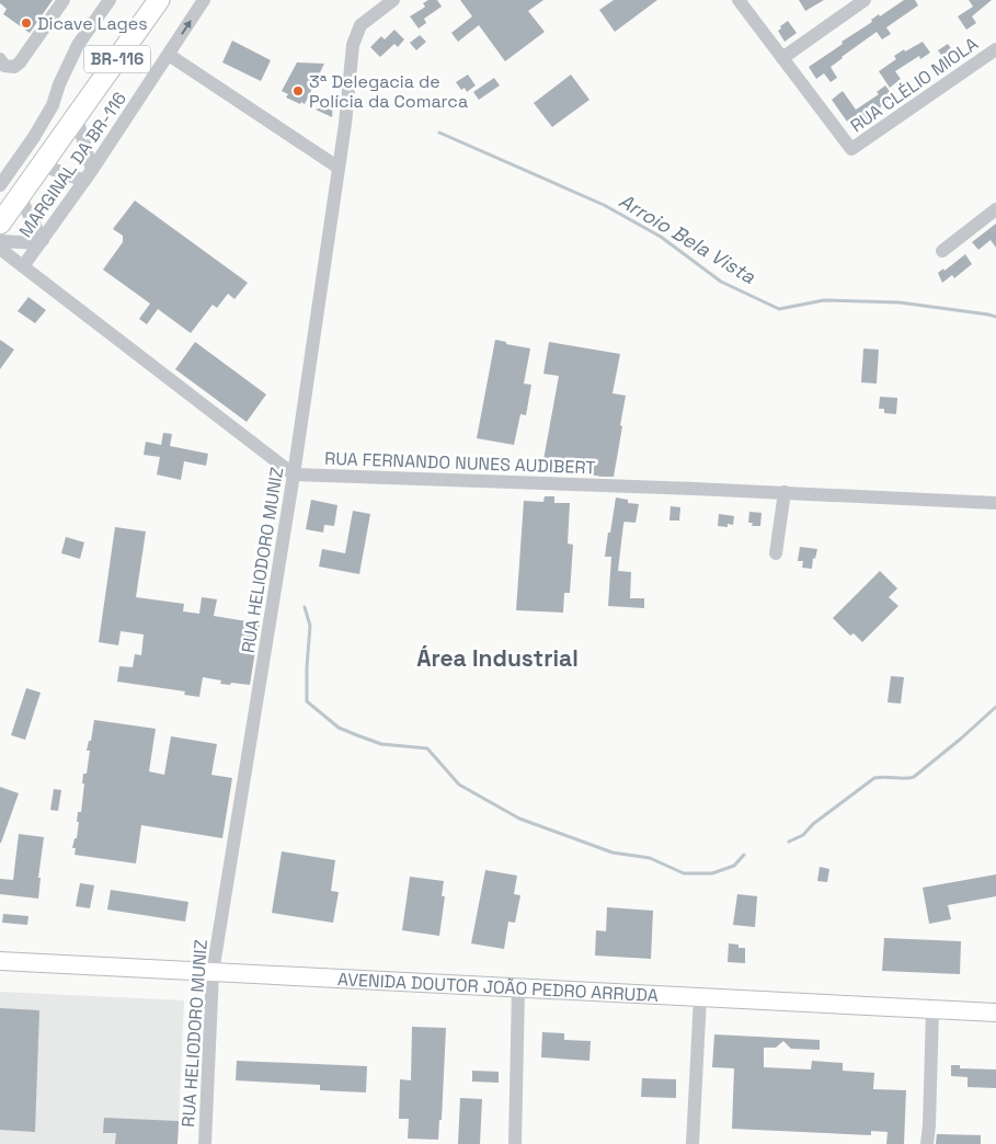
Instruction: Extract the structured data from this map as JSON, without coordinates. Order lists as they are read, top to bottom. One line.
{"streets":{"highway":["BR-116"],"main road":["AVENIDA DOUTOR JOÃO PEDRO ARRUDA"],"street":["RUA CLÉLIO MIOLA","MARGINAL DA BR-116","RUA FERNANDO NUNES AUDIBERT","RUA HELIODORO MUNIZ"]},"crossings":[["RUA FERNANDO NUNES AUDIBERT","RUA HELIODORO MUNIZ"],["RUA HELIODORO MUNIZ","AVENIDA DOUTOR JOÃO PEDRO ARRUDA"]],"districts":["Área Industrial"],"water":["Arroio Bela Vista"],"places":["Dicave Lages","3ª Delegacia de Polícia da Comarca"]}
